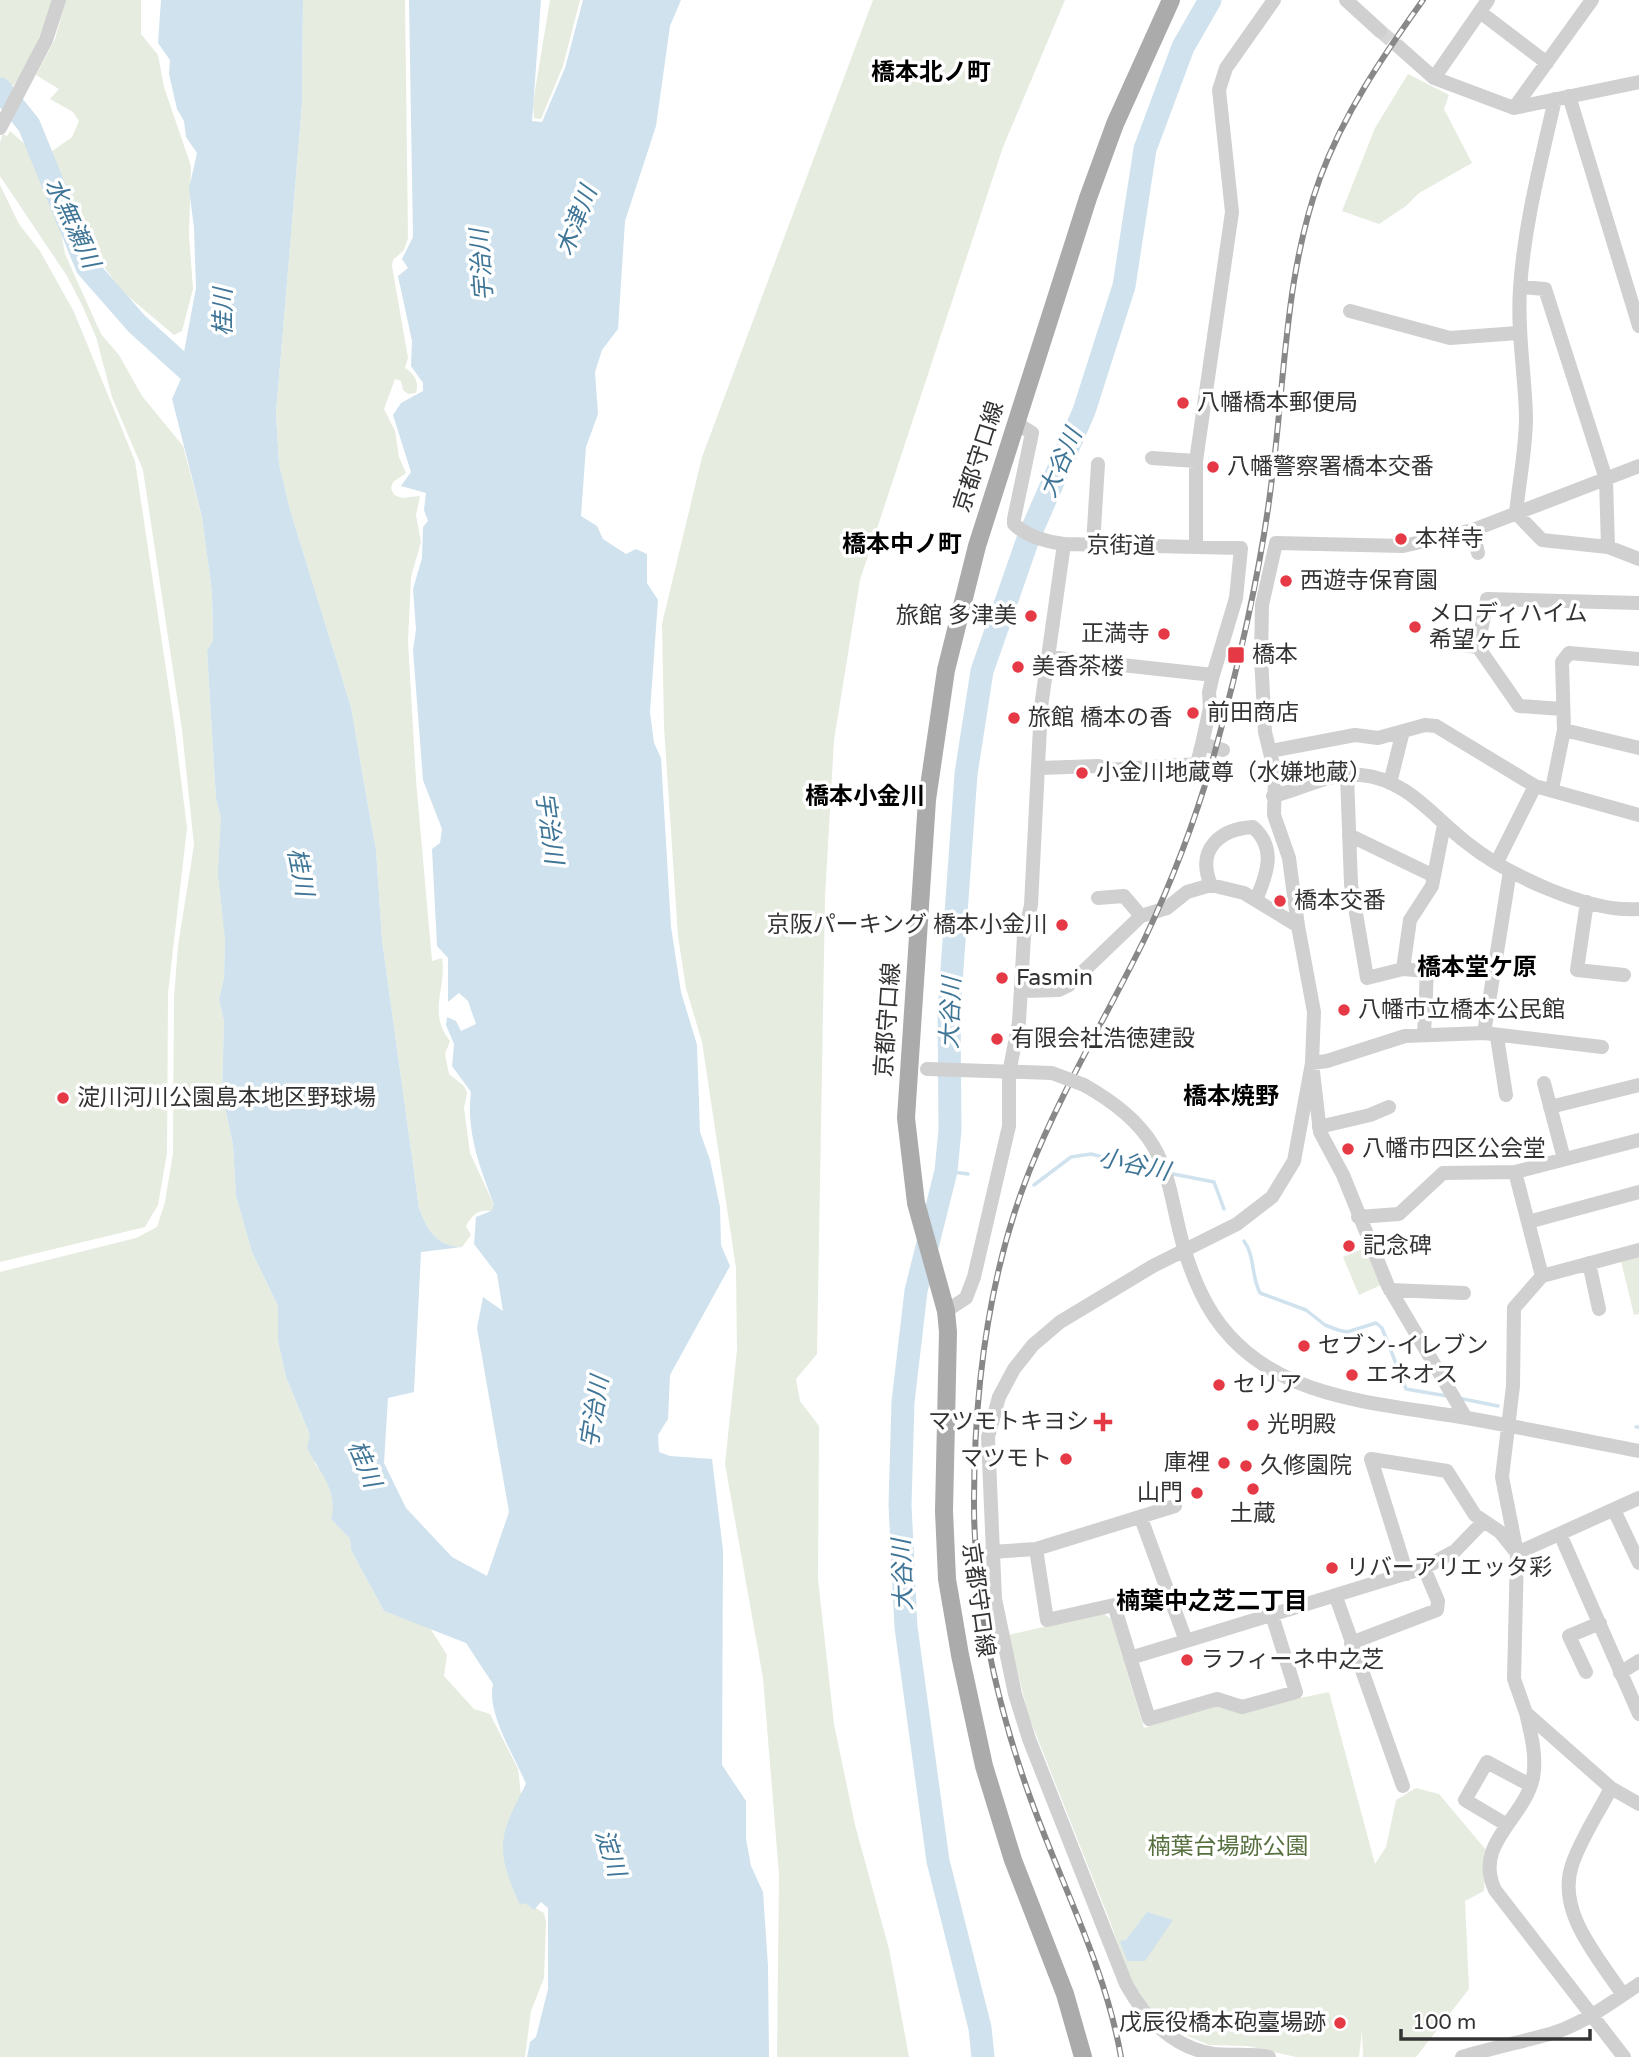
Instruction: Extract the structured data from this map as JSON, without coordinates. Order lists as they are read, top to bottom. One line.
{"streets":{"main road":["京都守口線"],"street":["京街道"]},"crossings":[["京都守口線","京街道"]],"districts":["橋本北ノ町","橋本中ノ町","橋本小金川","橋本堂ケ原","橋本焼野","楠葉中之芝二丁目"],"water":["木津川","水無瀬川","宇治川","桂川","大谷川","小谷川","淀川"],"parks":["楠葉台場跡公園"],"places":{"other":["八幡橋本郵便局","八幡警察署橋本交番","本祥寺","西遊寺保育園","旅館 多津美","メロディハイム 希望ヶ丘","正満寺","美香茶楼","前田商店","旅館 橋本の香","小金川地蔵尊（水嫌地蔵）","橋本交番","京阪パーキング 橋本小金川","Fasmin","八幡市立橋本公民館","有限会社浩徳建設","淀川河川公園島本地区野球場","八幡市四区公会堂","記念碑","セブン-イレブン","エネオス","セリア","光明殿","マツモト","庫裡","久修園院","土蔵","山門","リバーアリエッタ彩","ラフィーネ中之芝","戊辰役橋本砲臺場跡"],"transit":["橋本"],"health":["マツモトキヨシ"]},"scale_bar":"100 m"}
